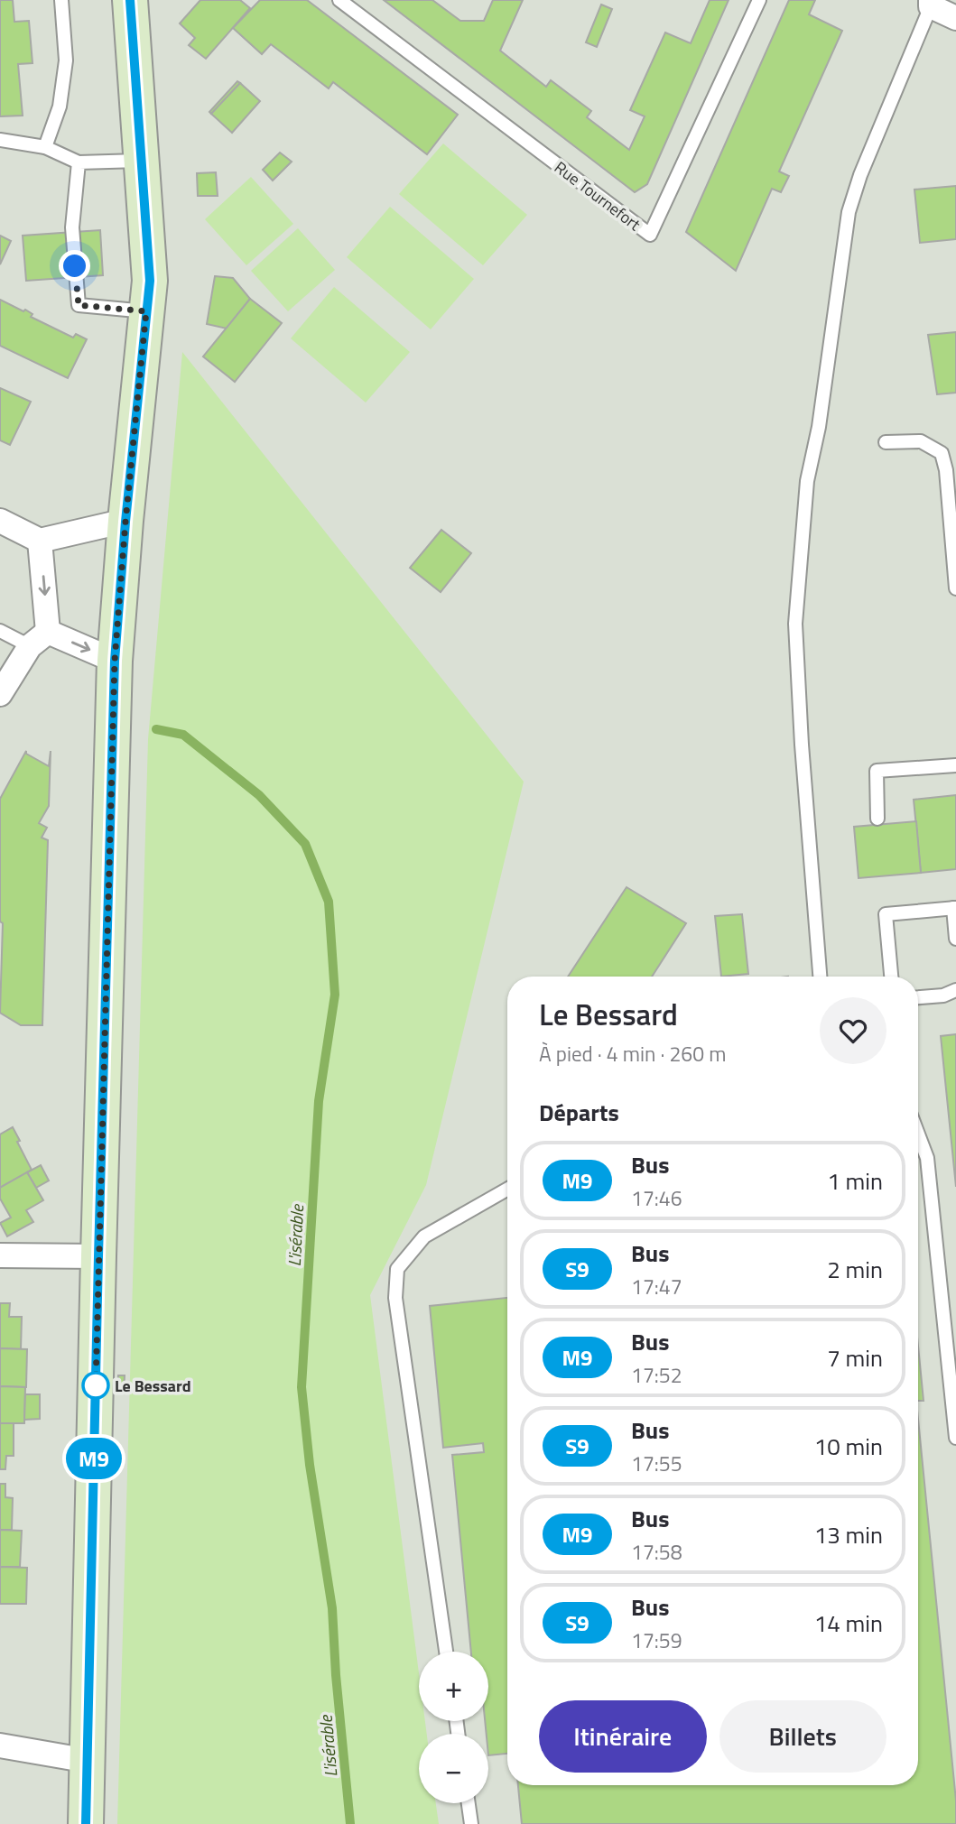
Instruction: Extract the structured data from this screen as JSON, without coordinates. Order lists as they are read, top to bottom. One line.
{"streets":{"lane":["Rue Tournefort"]},"water":["L'isérable"],"places":["Le Bessard"],"lines":["bus line M9"],"page":{"on_map":"M9","heading":[["Le Bessard","À pied · 4 min · 260 m"],"Départs"],"list":[{"mark":"M9","name":"Bus","note":"17:46","value":"1 min"},{"mark":"S9","name":"Bus","note":"17:47","value":"2 min"},{"mark":"M9","name":"Bus","note":"17:52","value":"7 min"},{"mark":"S9","name":"Bus","note":"17:55","value":"10 min"},{"mark":"M9","name":"Bus","note":"17:58","value":"13 min"},{"mark":"S9","name":"Bus","note":"17:59","value":"14 min"}],"map_buttons":["+","−"],"buttons":["Itinéraire","Billets"]}}
